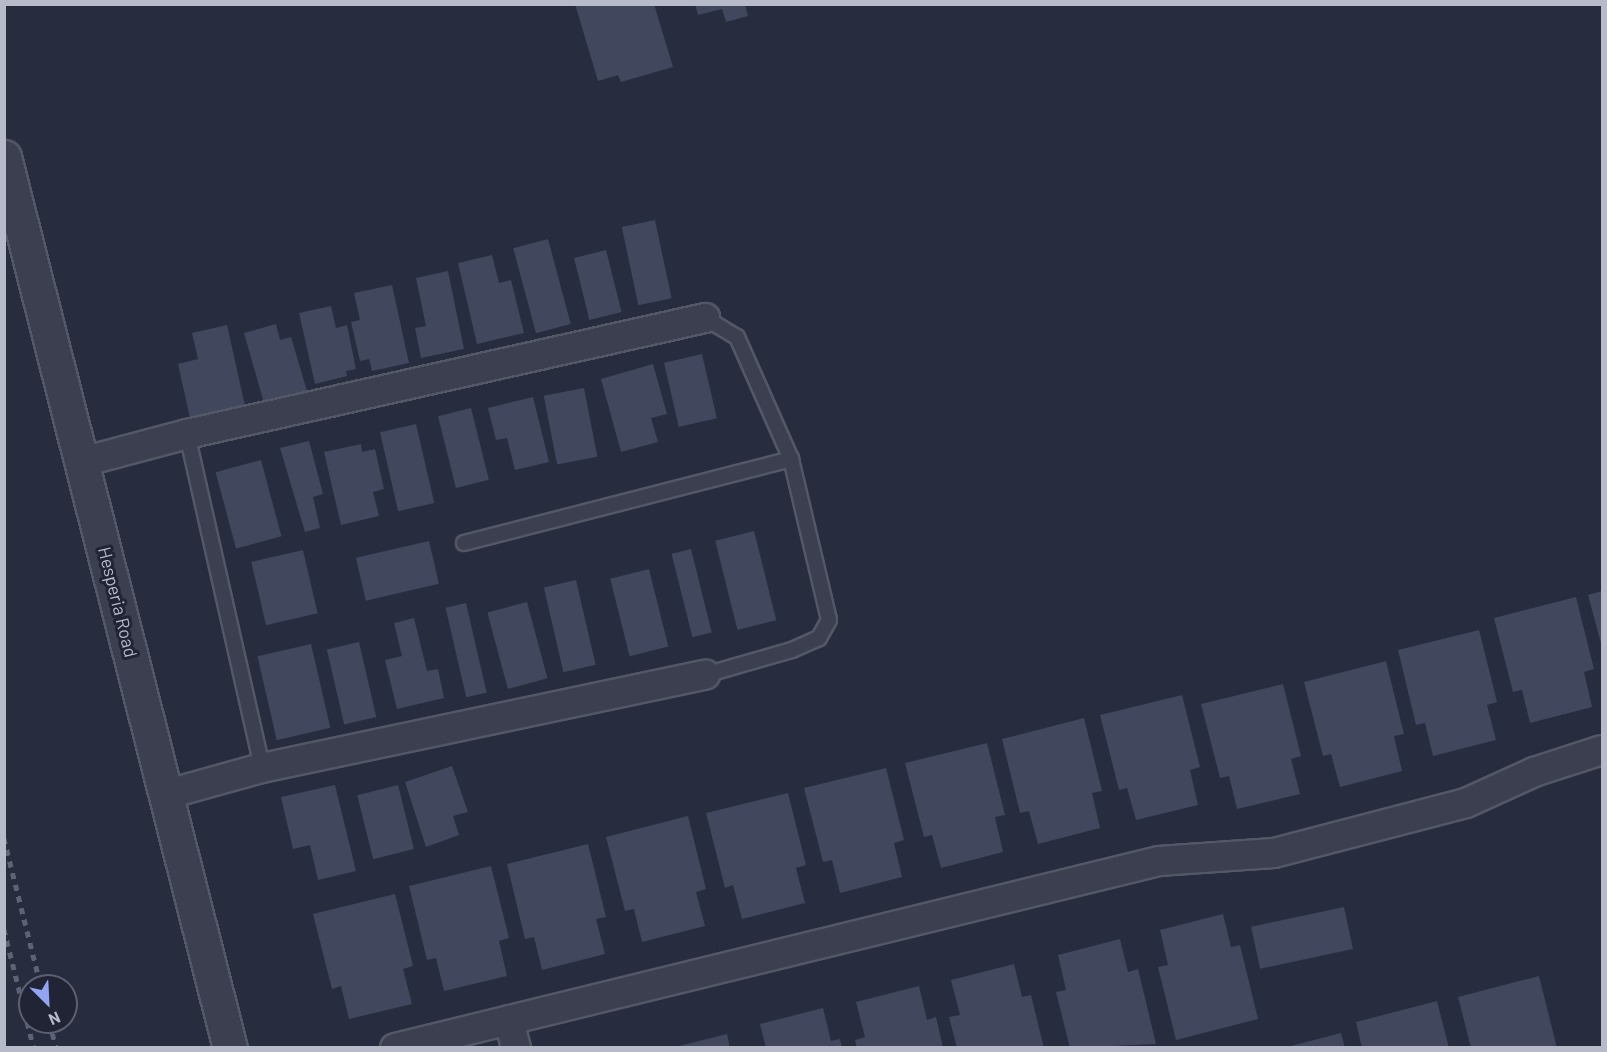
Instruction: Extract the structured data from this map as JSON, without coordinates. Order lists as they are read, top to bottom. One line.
{"streets":{"street":["Hesperia Road"]},"north":"bottom right"}
